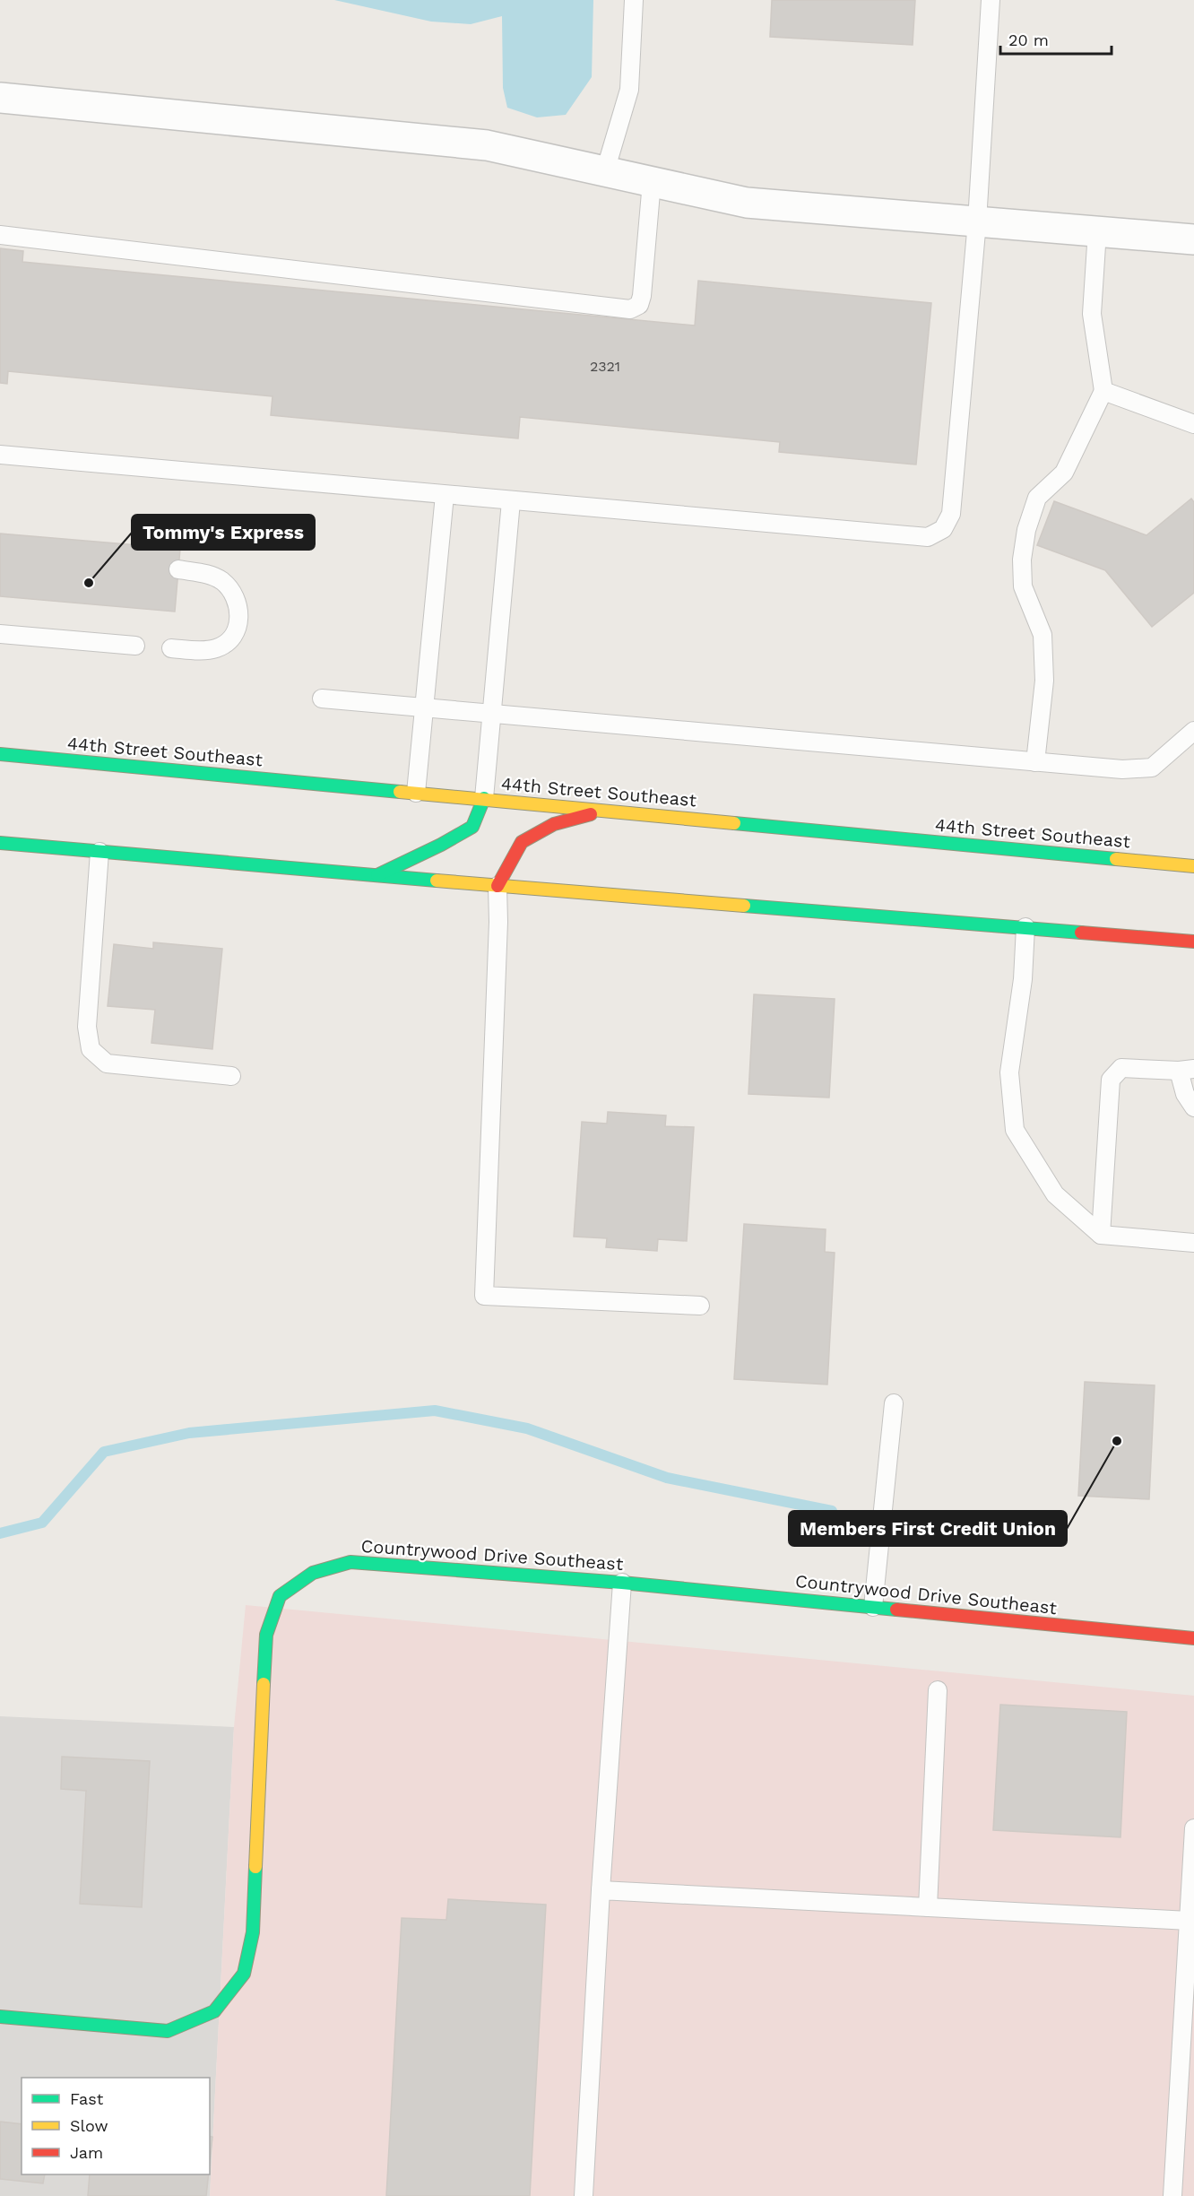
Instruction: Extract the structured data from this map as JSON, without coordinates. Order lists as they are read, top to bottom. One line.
{"streets":{"main road":["44th Street Southeast","Countrywood Drive Southeast"]},"places":["Tommy's Express","Members First Credit Union"],"house_numbers":["2321"],"legend":["Fast","Slow","Jam"],"scale_bar":"20 m"}
